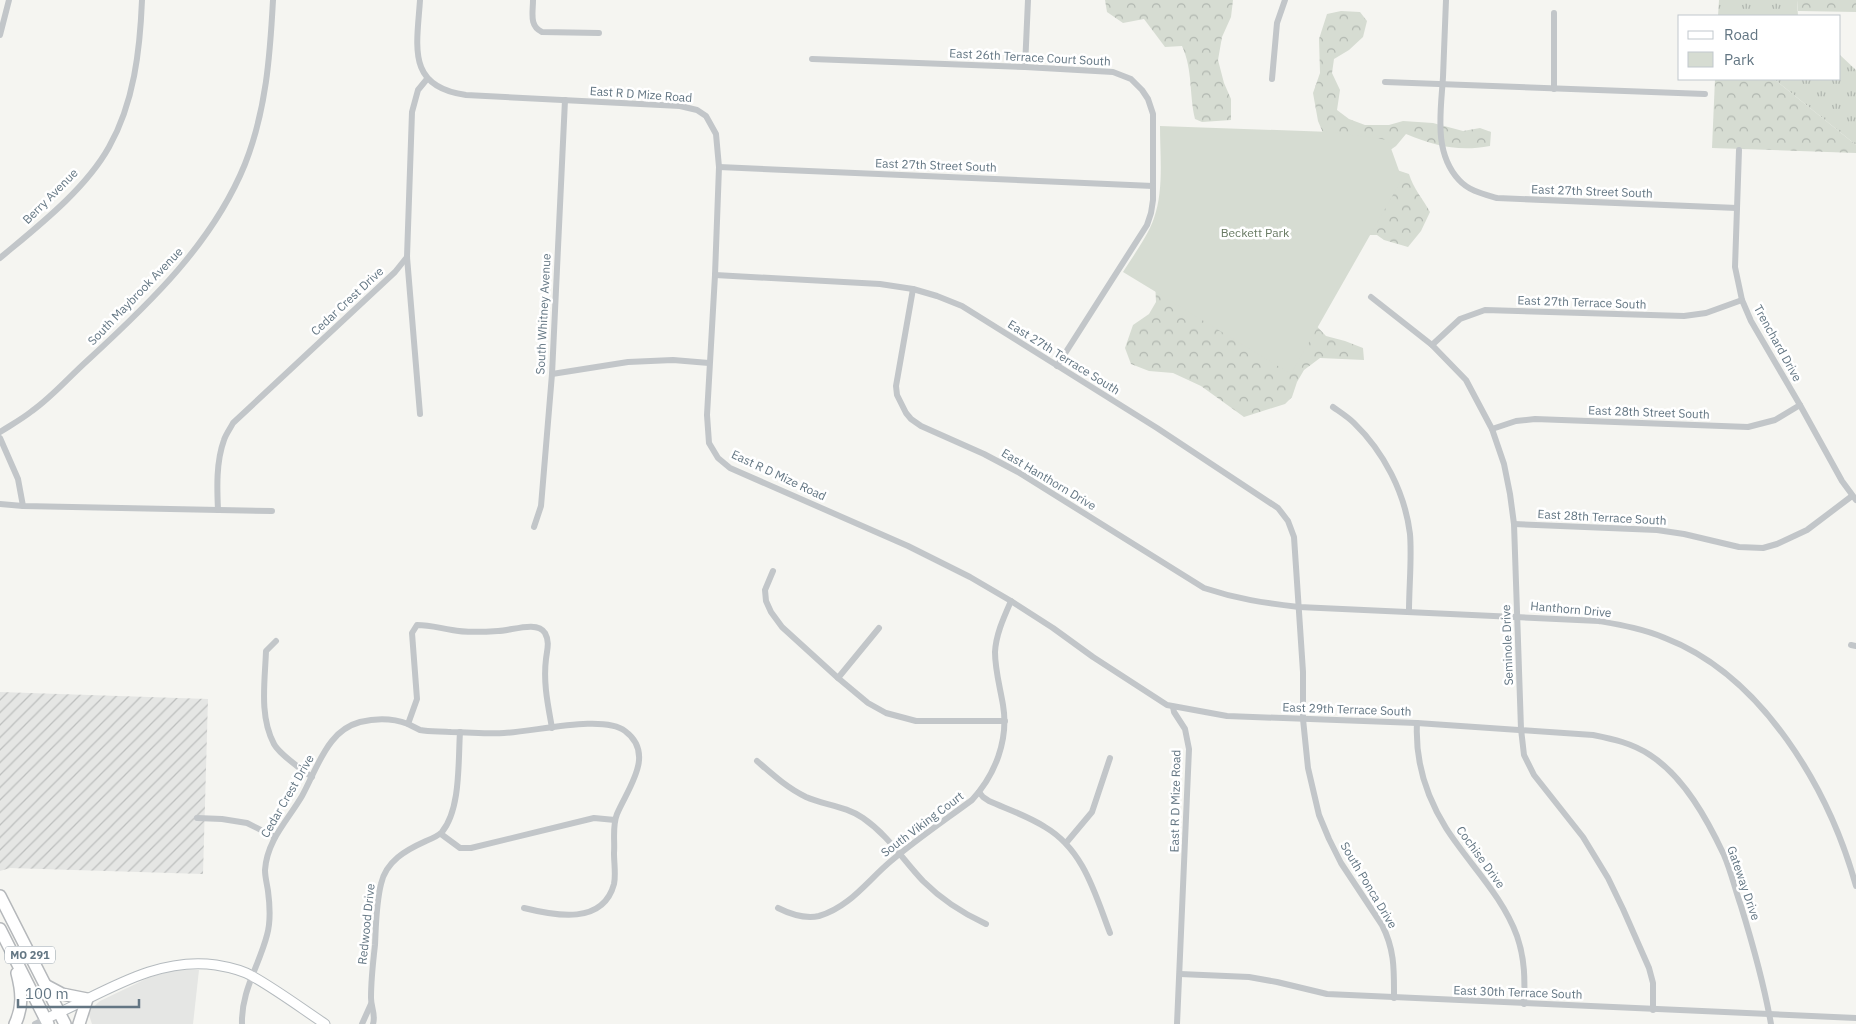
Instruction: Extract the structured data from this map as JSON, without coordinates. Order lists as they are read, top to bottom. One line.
{"streets":{"highway":["MO 291"],"street":["East 26th Terrace Court South","East R D Mize Road","East 27th Street South","Berry Avenue","South Maybrook Avenue","Cedar Crest Drive","East 27th Terrace South","South Whitney Avenue","Trenchard Drive","East 28th Street South","East Hanthorn Drive","East 28th Terrace South","Hanthorn Drive","Seminole Drive","East 29th Terrace South","South Viking Court","Cochise Drive","Gateway Drive","South Ponca Drive","Redwood Drive","East 30th Terrace South"]},"crossings":[["East 26th Terrace Court South","East 27th Street South"],["East 26th Terrace Court South","East 27th Terrace South"],["East R D Mize Road","East 27th Street South"],["East R D Mize Road","East 27th Terrace South"],["East R D Mize Road","South Whitney Avenue"],["East R D Mize Road","East 29th Terrace South"],["East R D Mize Road","South Viking Court"],["East R D Mize Road","East 30th Terrace South"],["East 27th Street South","Trenchard Drive"],["East 27th Terrace South","Trenchard Drive"],["East 27th Terrace South","East Hanthorn Drive"],["East 27th Terrace South","Hanthorn Drive"],["East 27th Terrace South","Seminole Drive"],["East 27th Terrace South","South Ponca Drive"],["Trenchard Drive","East 28th Street South"],["Trenchard Drive","East 28th Terrace South"],["East 28th Street South","Seminole Drive"],["East Hanthorn Drive","Hanthorn Drive"],["East Hanthorn Drive","South Ponca Drive"],["East 28th Terrace South","Seminole Drive"],["Hanthorn Drive","Seminole Drive"],["Hanthorn Drive","South Ponca Drive"],["Seminole Drive","East 29th Terrace South"],["Seminole Drive","Gateway Drive"],["Seminole Drive","East 30th Terrace South"],["East 29th Terrace South","Cochise Drive"],["East 29th Terrace South","Gateway Drive"],["East 29th Terrace South","South Ponca Drive"],["Cochise Drive","East 30th Terrace South"],["Gateway Drive","East 30th Terrace South"],["South Ponca Drive","East 30th Terrace South"]],"parks":["Beckett Park"],"legend":["Road","Park"],"scale_bar":"100 m"}
